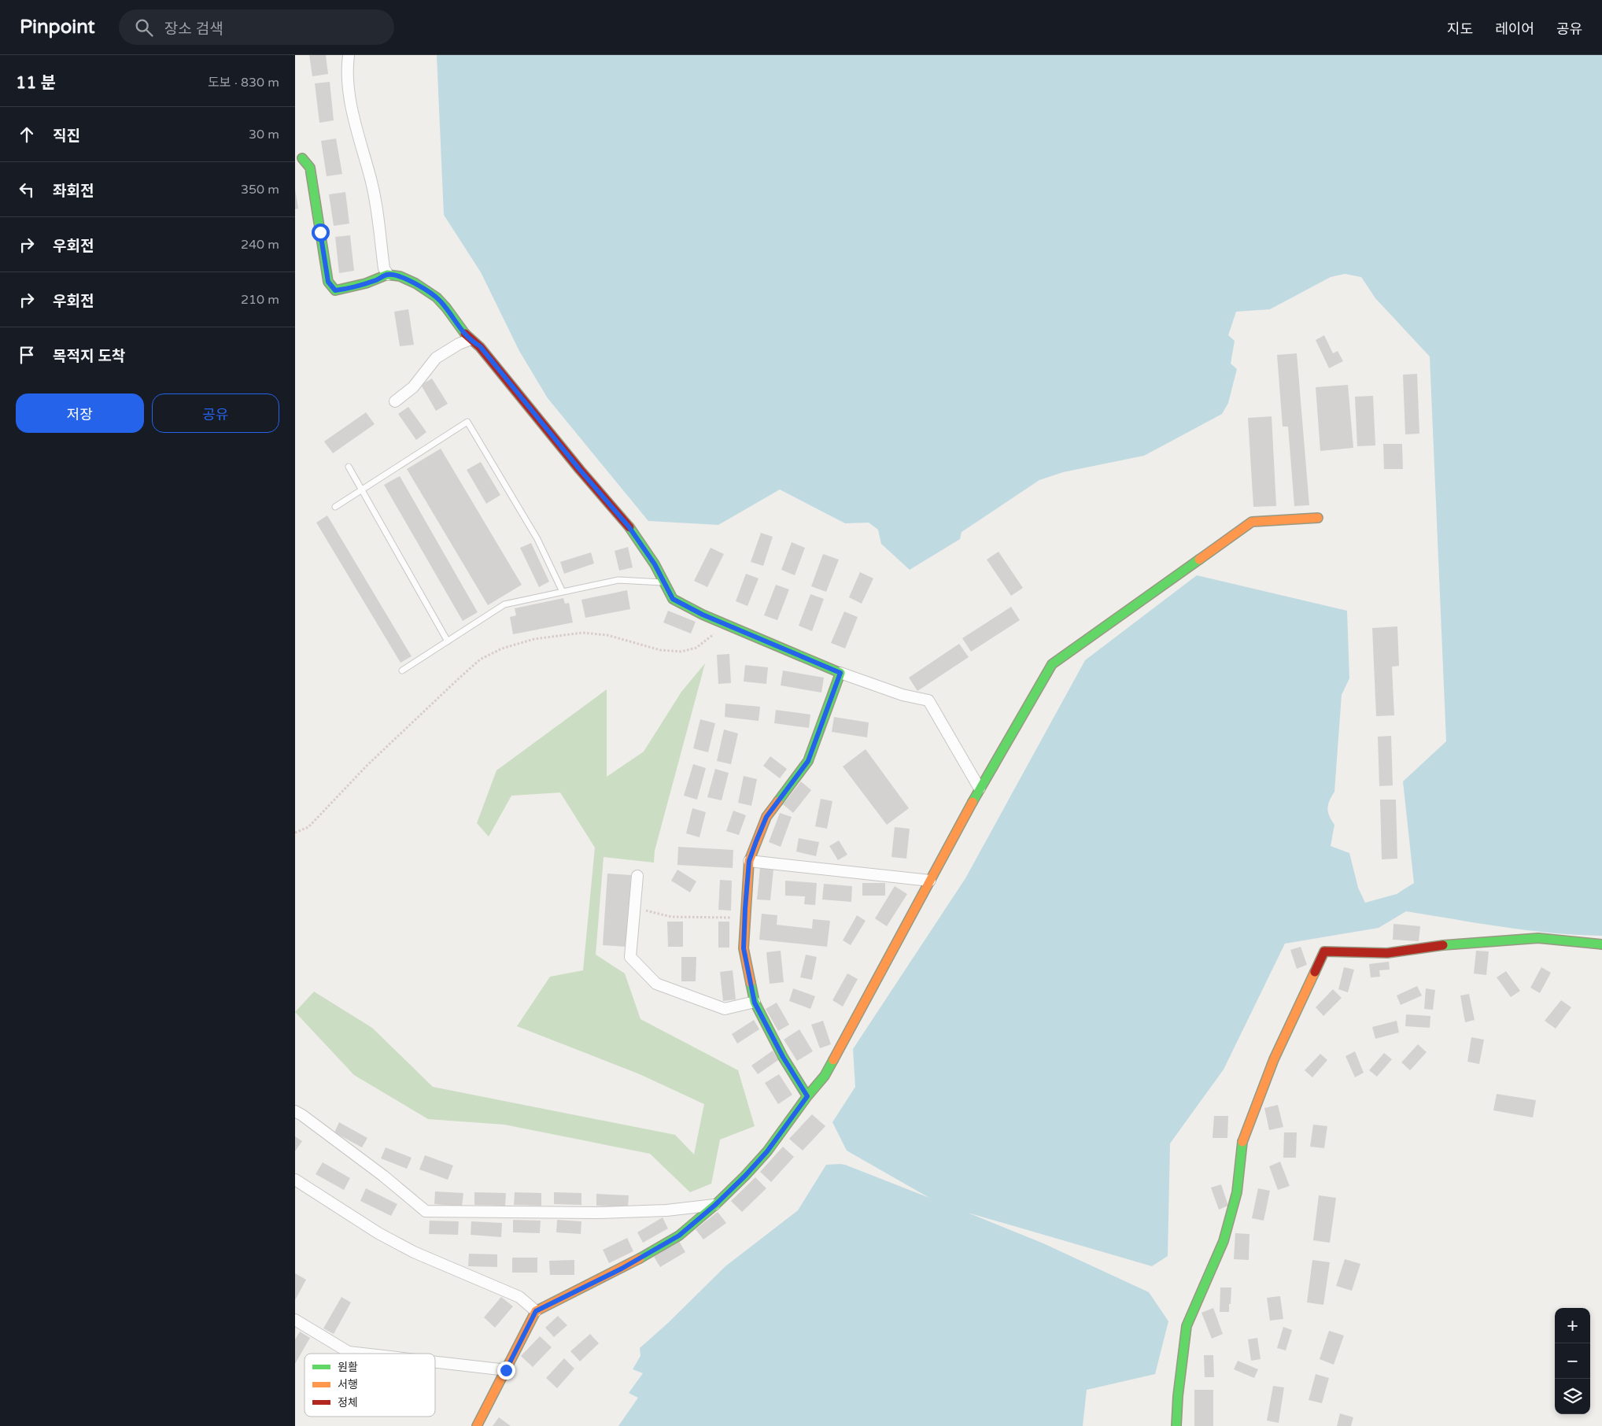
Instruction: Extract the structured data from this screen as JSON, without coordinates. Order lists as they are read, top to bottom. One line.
{"legend":["원활","서행","정체"],"page":{"header":"Pinpoint","search":"장소 검색","nav":["지도","레이어","공유"],"heading":["11 분","도보 · 830 m"],"list":[["직진","30 m"],["좌회전","350 m"],["우회전","240 m"],["우회전","210 m"],"목적지 도착"],"buttons":["저장","공유"],"map_buttons":["+","−"]}}
